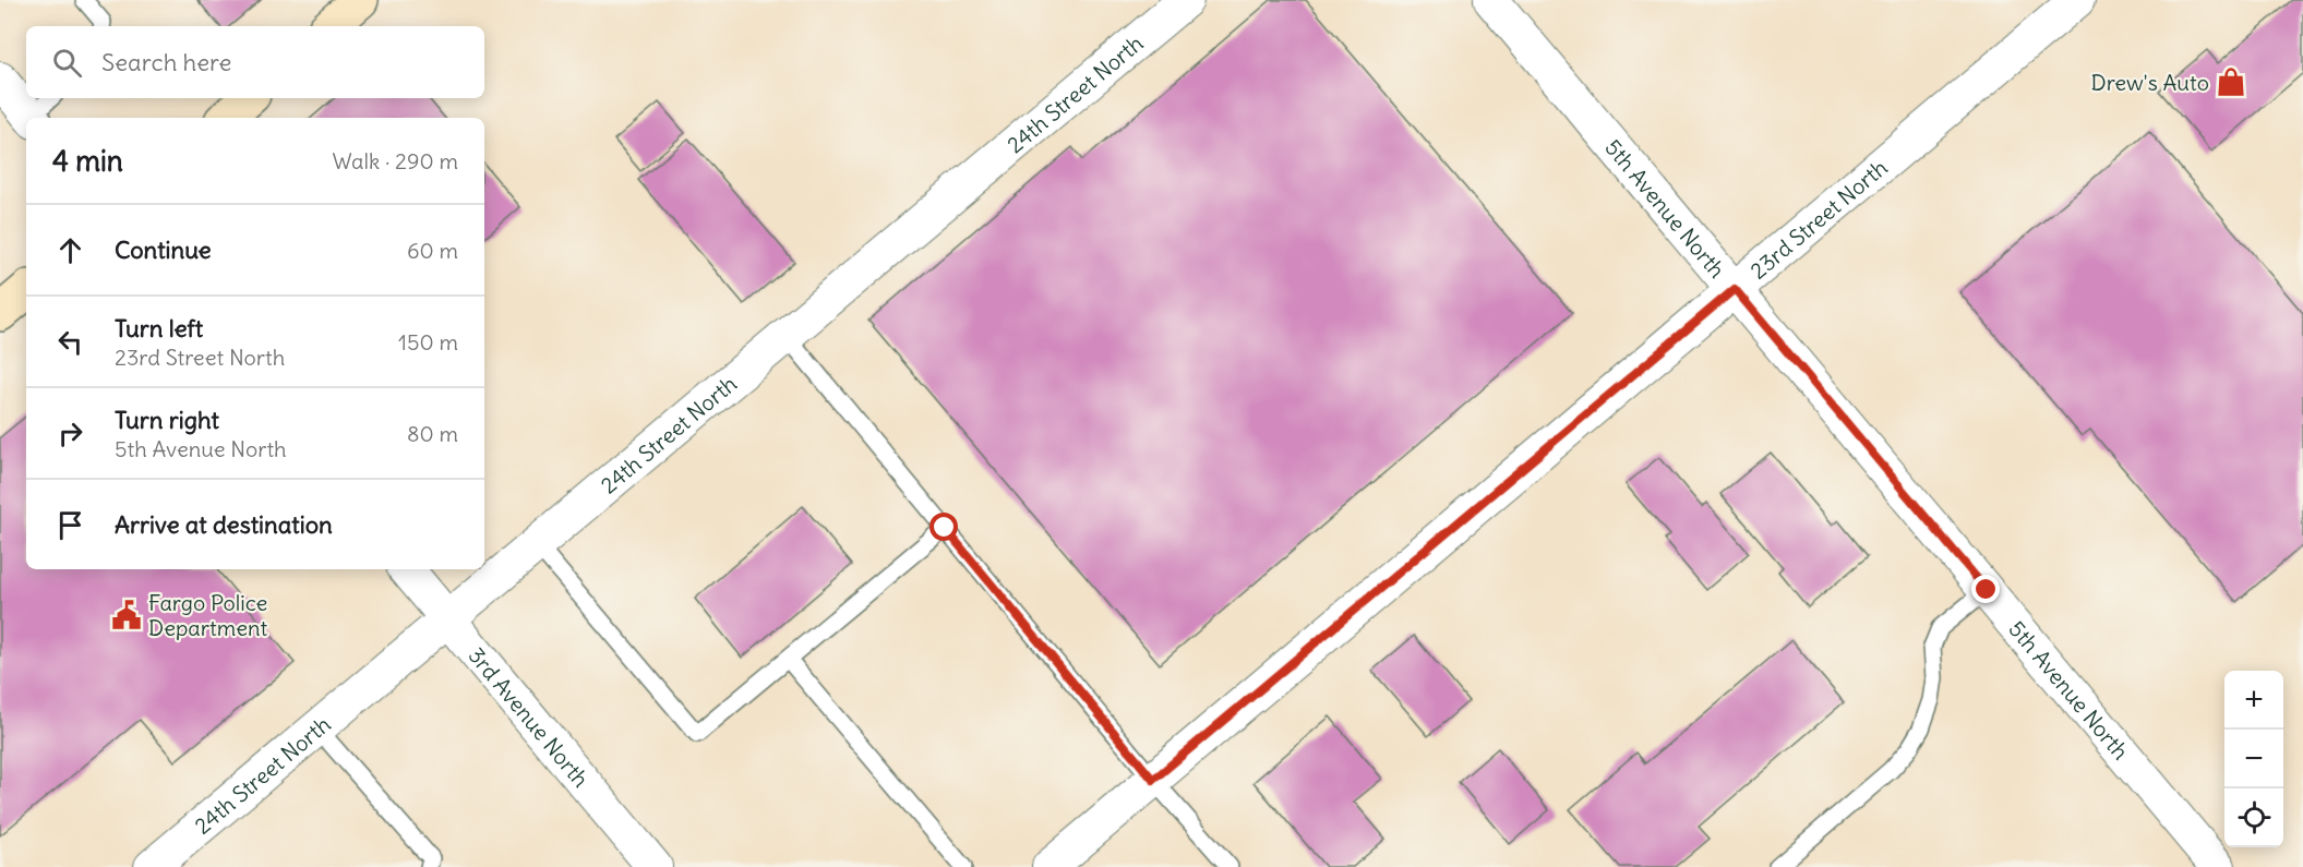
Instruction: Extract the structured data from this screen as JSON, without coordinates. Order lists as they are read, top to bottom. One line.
{"streets":{"street":["24th Street North","5th Avenue North","23rd Street North","3rd Avenue North"]},"crossings":[["24th Street North","3rd Avenue North"],["5th Avenue North","23rd Street North"]],"places":{"shop":["Drew's Auto"],"public building":["Fargo Police Department"]},"page":{"search":"Search here","heading":["4 min","Walk · 290 m"],"list":[["Continue","60 m"],["Turn left","23rd Street North","150 m"],["Turn right","5th Avenue North","80 m"],"Arrive at destination"],"map_buttons":["+","−"]}}
